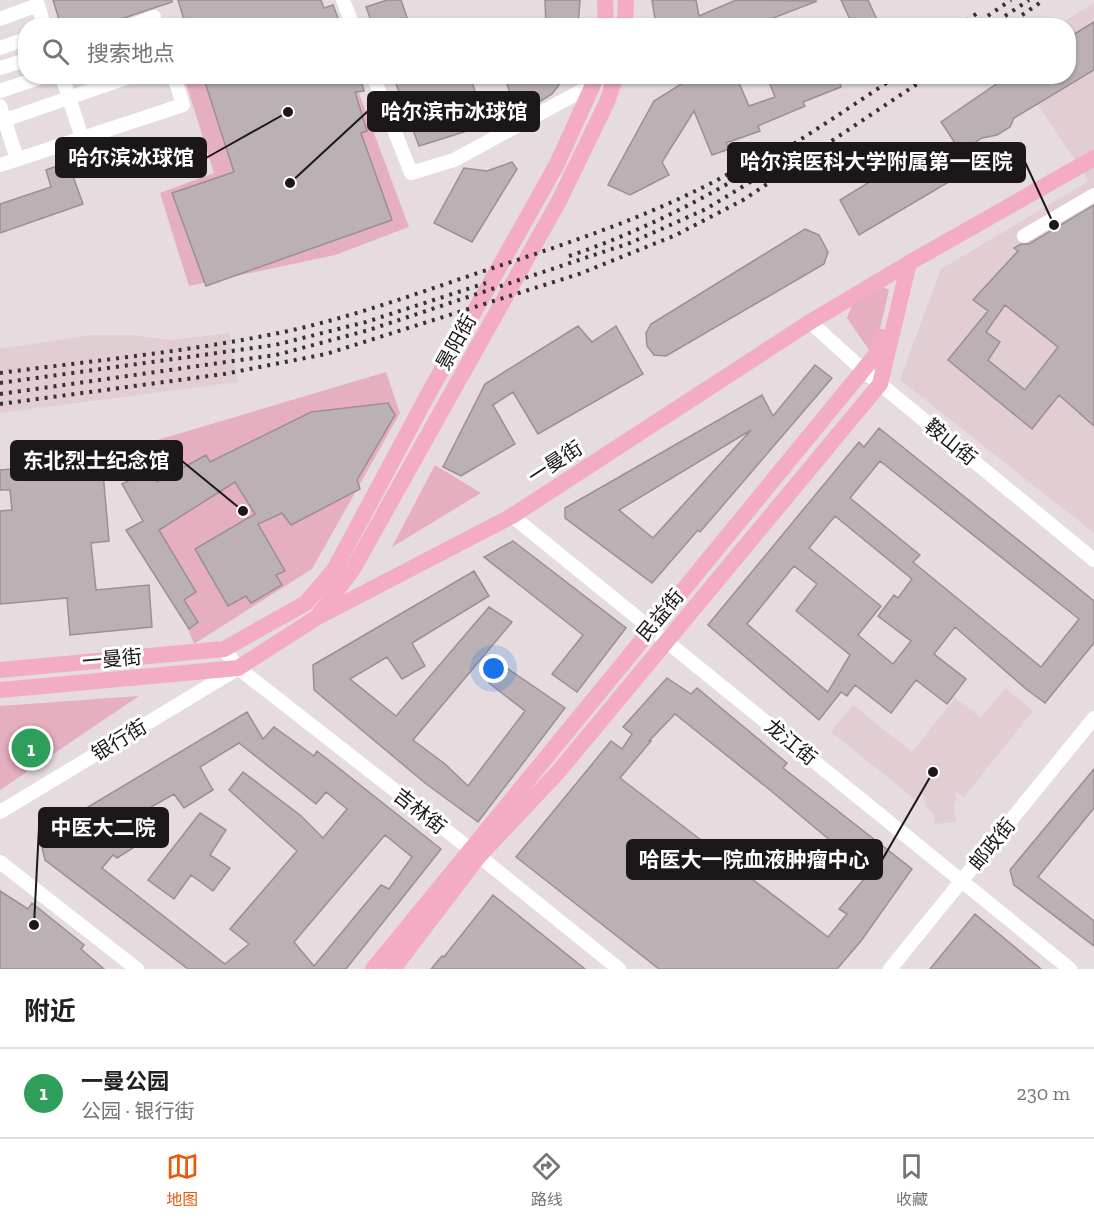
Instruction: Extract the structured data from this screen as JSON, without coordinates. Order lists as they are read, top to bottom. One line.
{"streets":{"main road":["景阳街","一曼街","民益街"],"street":["鞍山街","银行街","龙江街","吉林街","邮政街"]},"crossings":[["景阳街","一曼街"],["鞍山街","一曼街"],["鞍山街","民益街"],["一曼街","民益街"],["一曼街","银行街"],["一曼街","龙江街"],["一曼街","吉林街"],["民益街","龙江街"],["民益街","吉林街"],["银行街","吉林街"],["龙江街","邮政街"]],"places":["哈尔滨冰球馆","哈尔滨市冰球馆","哈尔滨医科大学附属第一医院","东北烈士纪念馆","哈医大一院血液肿瘤中心","中医大二院"],"page":{"search":"搜索地点","pins":"1","heading":"附近","list":[{"mark":"1","name":"一曼公园","note":"公园 · 银行街","value":"230 m"}],"nav":["地图","路线","收藏"]}}
